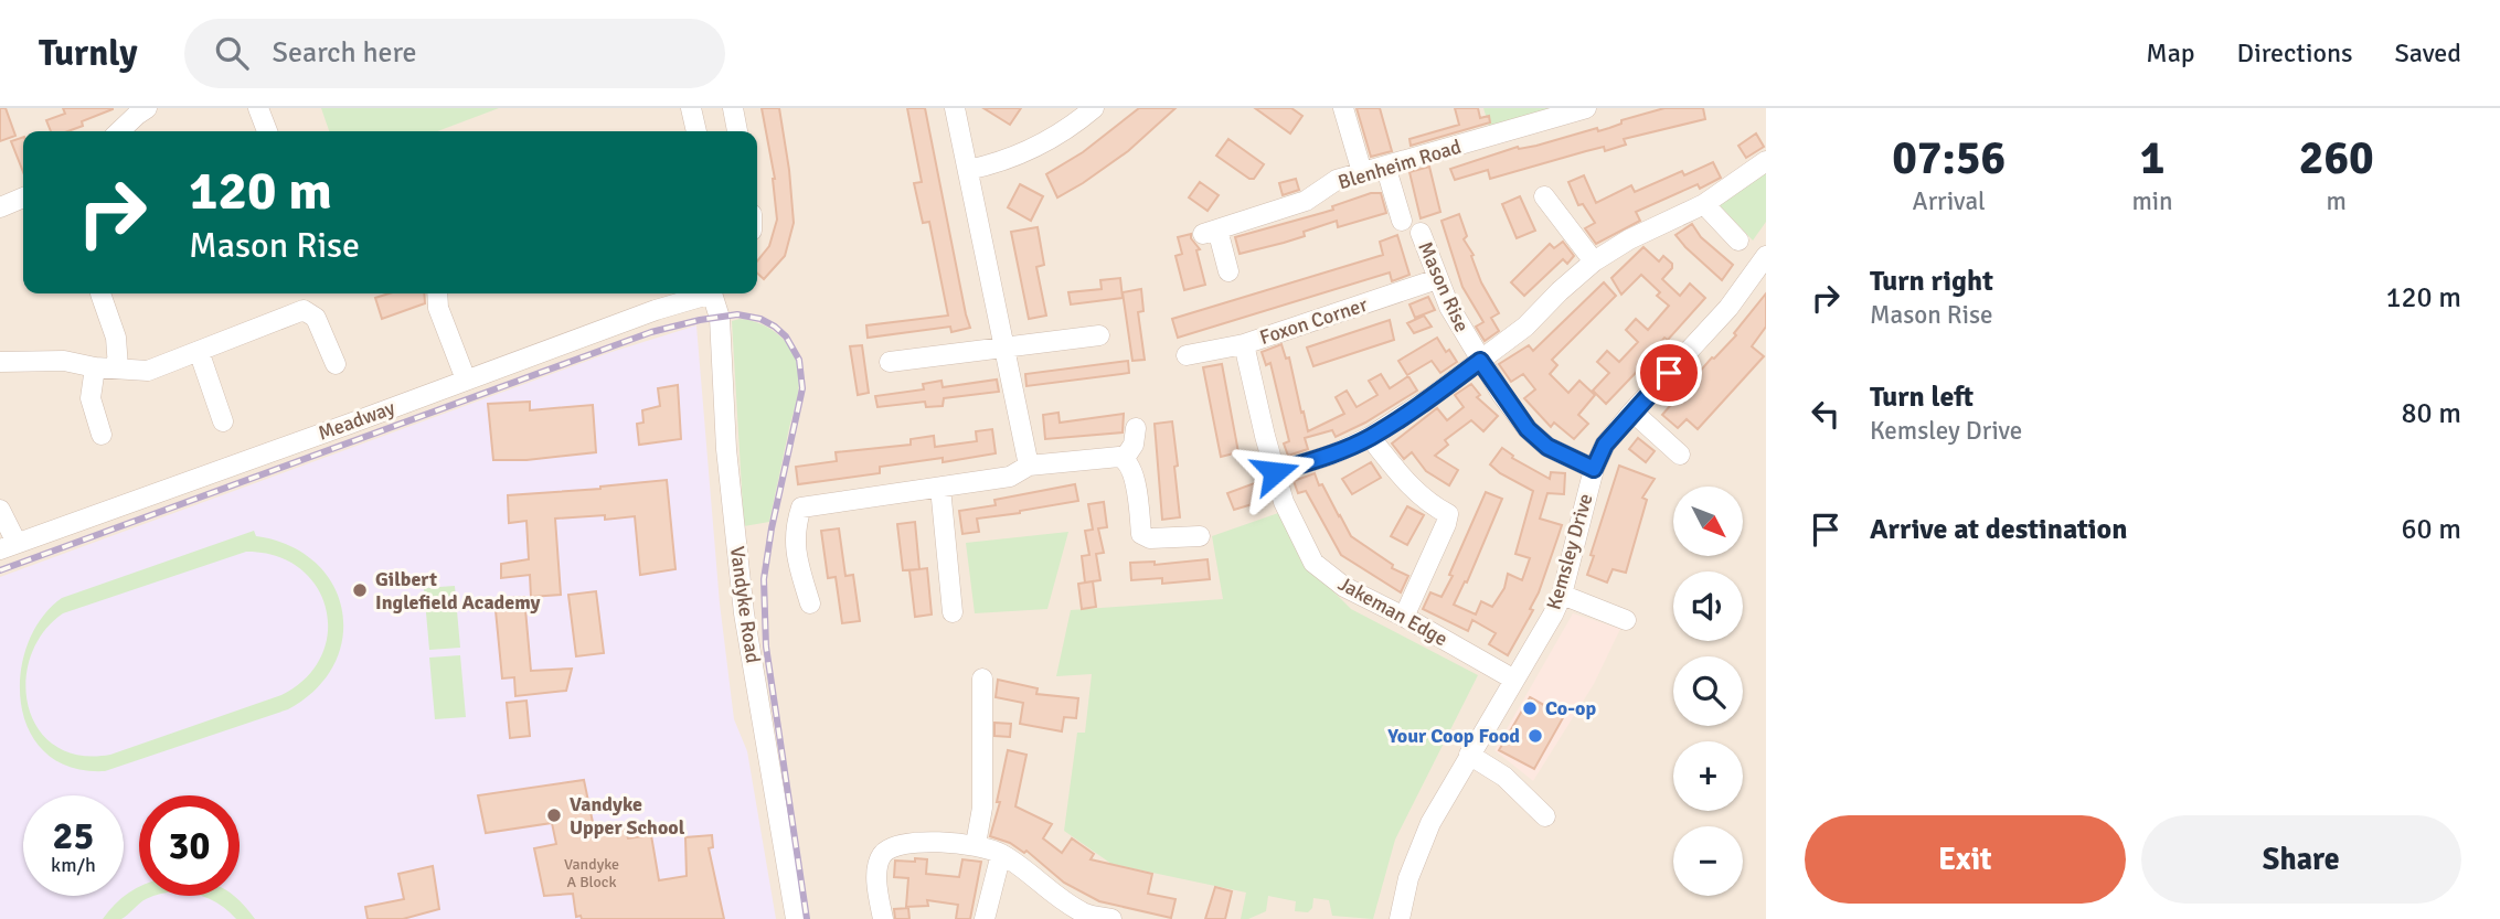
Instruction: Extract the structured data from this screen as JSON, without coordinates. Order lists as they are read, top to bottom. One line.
{"streets":{"street":["Blenheim Road","Mason Rise","Foxon Corner","Meadway","Kemsley Drive","Vandyke Road","Jakeman Edge"]},"crossings":[["Mason Rise","Foxon Corner"],["Mason Rise","Kemsley Drive"],["Foxon Corner","Jakeman Edge"],["Kemsley Drive","Jakeman Edge"]],"places":["Gilbert Inglefield Academy","Co-op","Your Coop Food","Vandyke Upper School"],"house_numbers":["Vandyke A Block"],"north":"bottom right","page":{"header":"Turnly","search":"Search here","nav":["Map","Directions","Saved"],"eta":["07:56","Arrival","1","min","260","m"],"turn":["120 m","Mason Rise"],"list":[{"name":"Turn right","note":"Mason Rise","value":"120 m"},{"name":"Turn left","note":"Kemsley Drive","value":"80 m"},{"name":"Arrive at destination","value":"60 m"}],"map_buttons":["+","−"],"speed":"25 km/h","limit":"30","buttons":["Exit","Share"]}}
